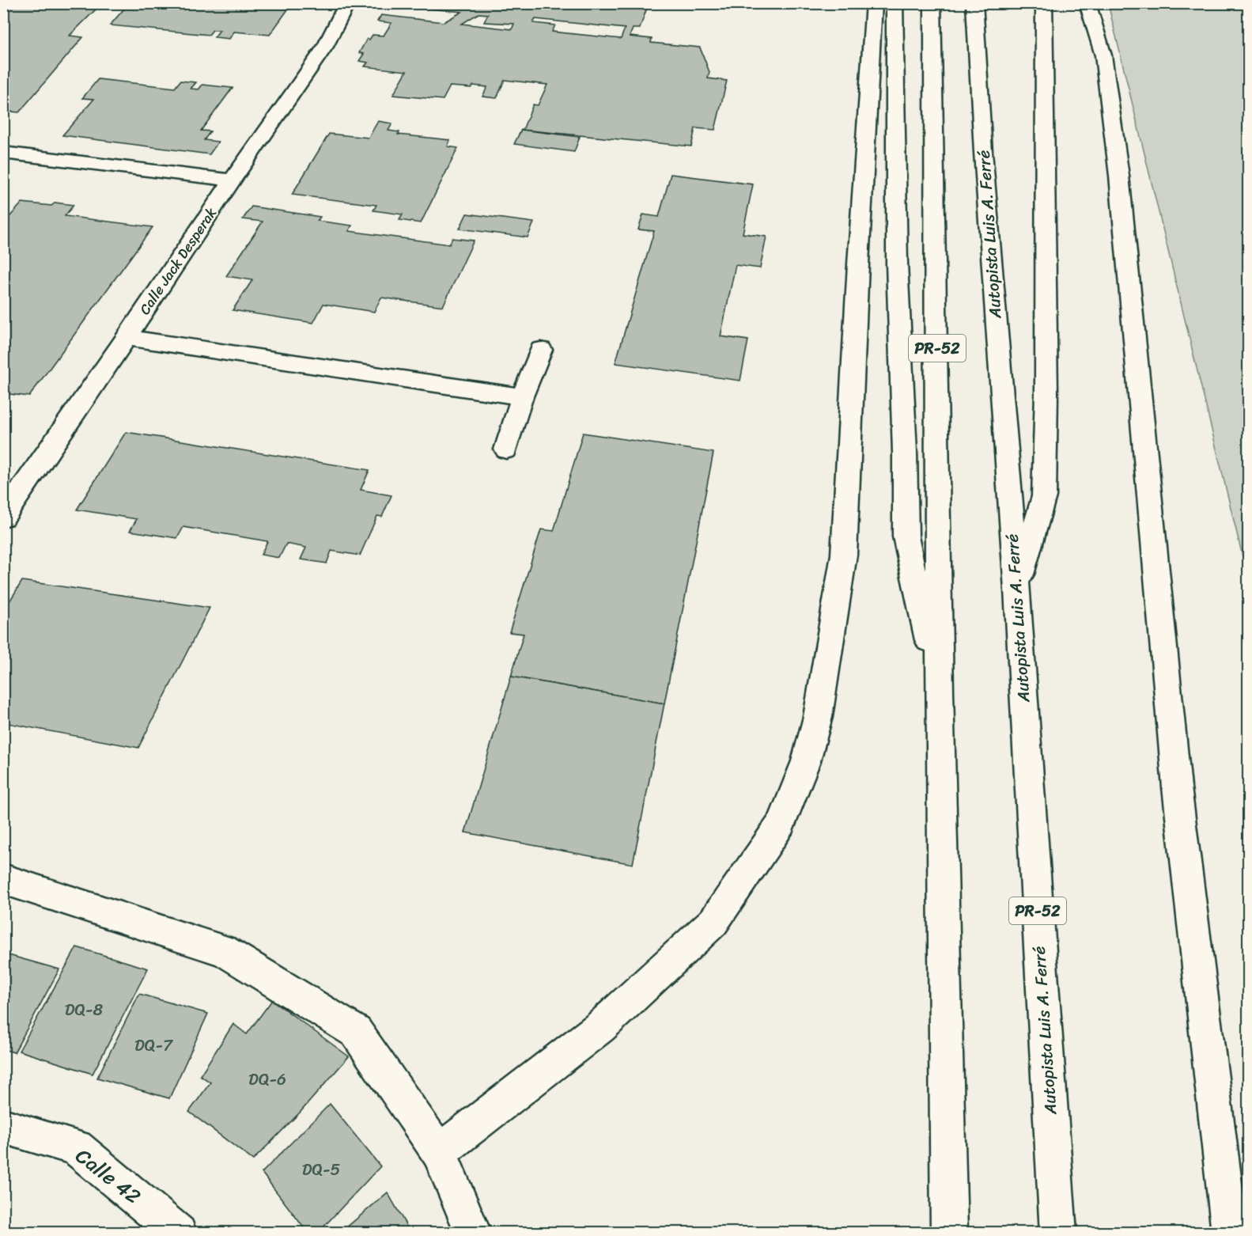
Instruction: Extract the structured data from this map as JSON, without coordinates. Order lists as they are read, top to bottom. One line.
{"streets":{"main road":["Autopista Luis A. Ferré","Calle Jack Desperak","PR-52","Calle 42"]},"house_numbers":["DQ-8","DQ-7","DQ-6","DQ-5"]}
